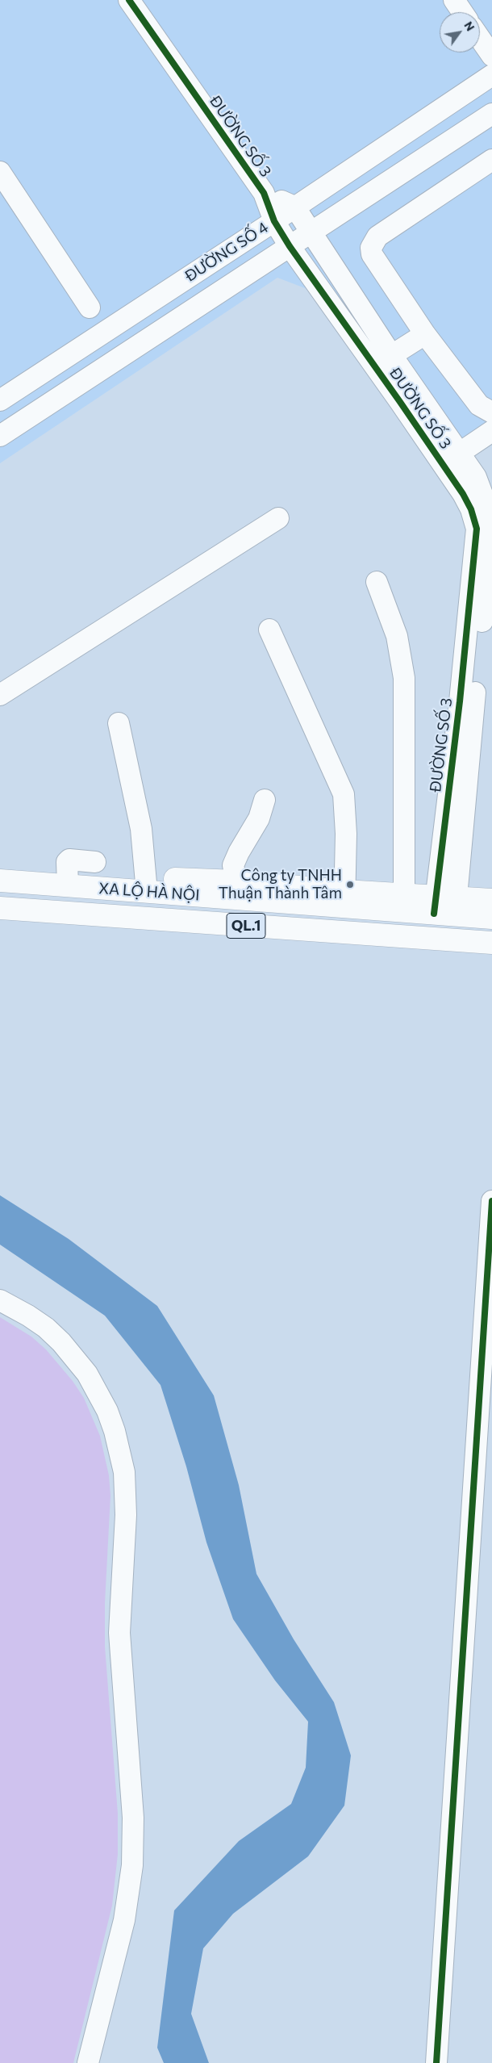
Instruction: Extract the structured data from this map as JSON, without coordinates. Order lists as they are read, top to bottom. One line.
{"streets":{"highway":["XA LỘ HÀ NỘI","QL.1"],"street":["ĐƯỜNG SỐ 3","ĐƯỜNG SỐ 4"]},"crossings":[["ĐƯỜNG SỐ 3","ĐƯỜNG SỐ 4"],["ĐƯỜNG SỐ 3","XA LỘ HÀ NỘI"]],"places":["Công ty TNHH Thuận Thành Tâm"],"north":"top right"}
